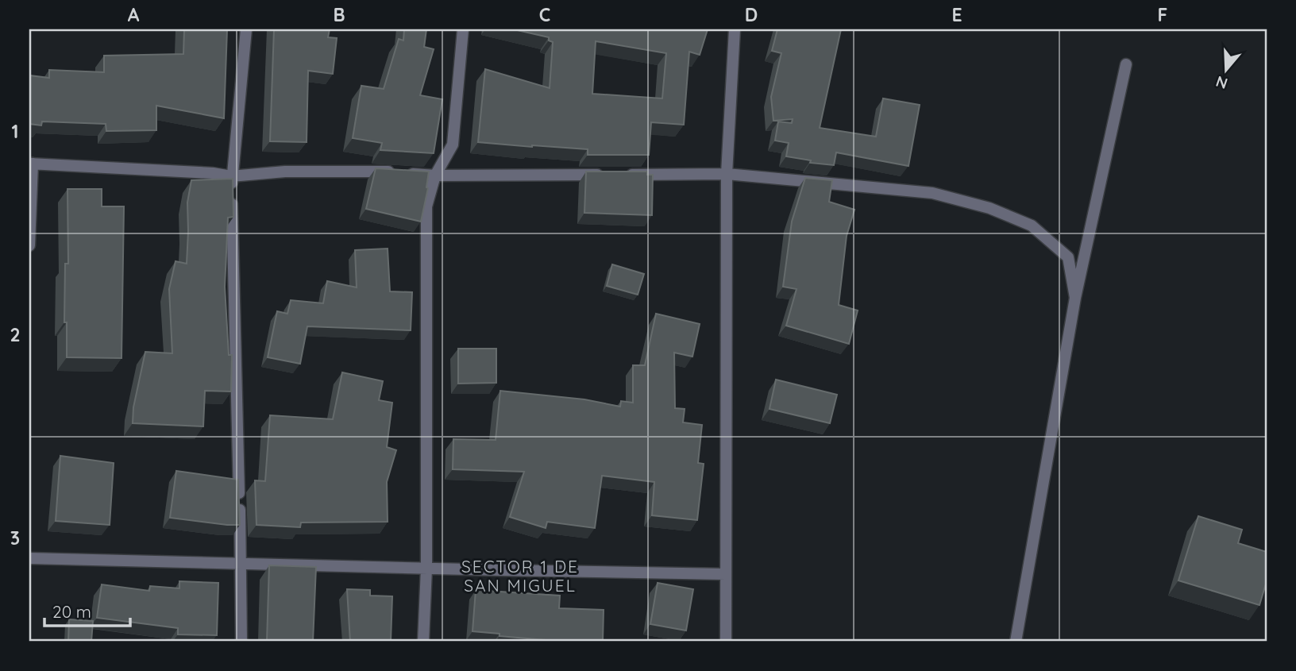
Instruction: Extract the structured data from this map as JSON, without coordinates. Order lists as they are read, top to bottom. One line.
{"districts":["SECTOR 1 DE SAN MIGUEL"],"scale_bar":"20 m","north":"bottom","grid":{"columns":["A","B","C","D","E","F"],"rows":["1","2","3"]}}
